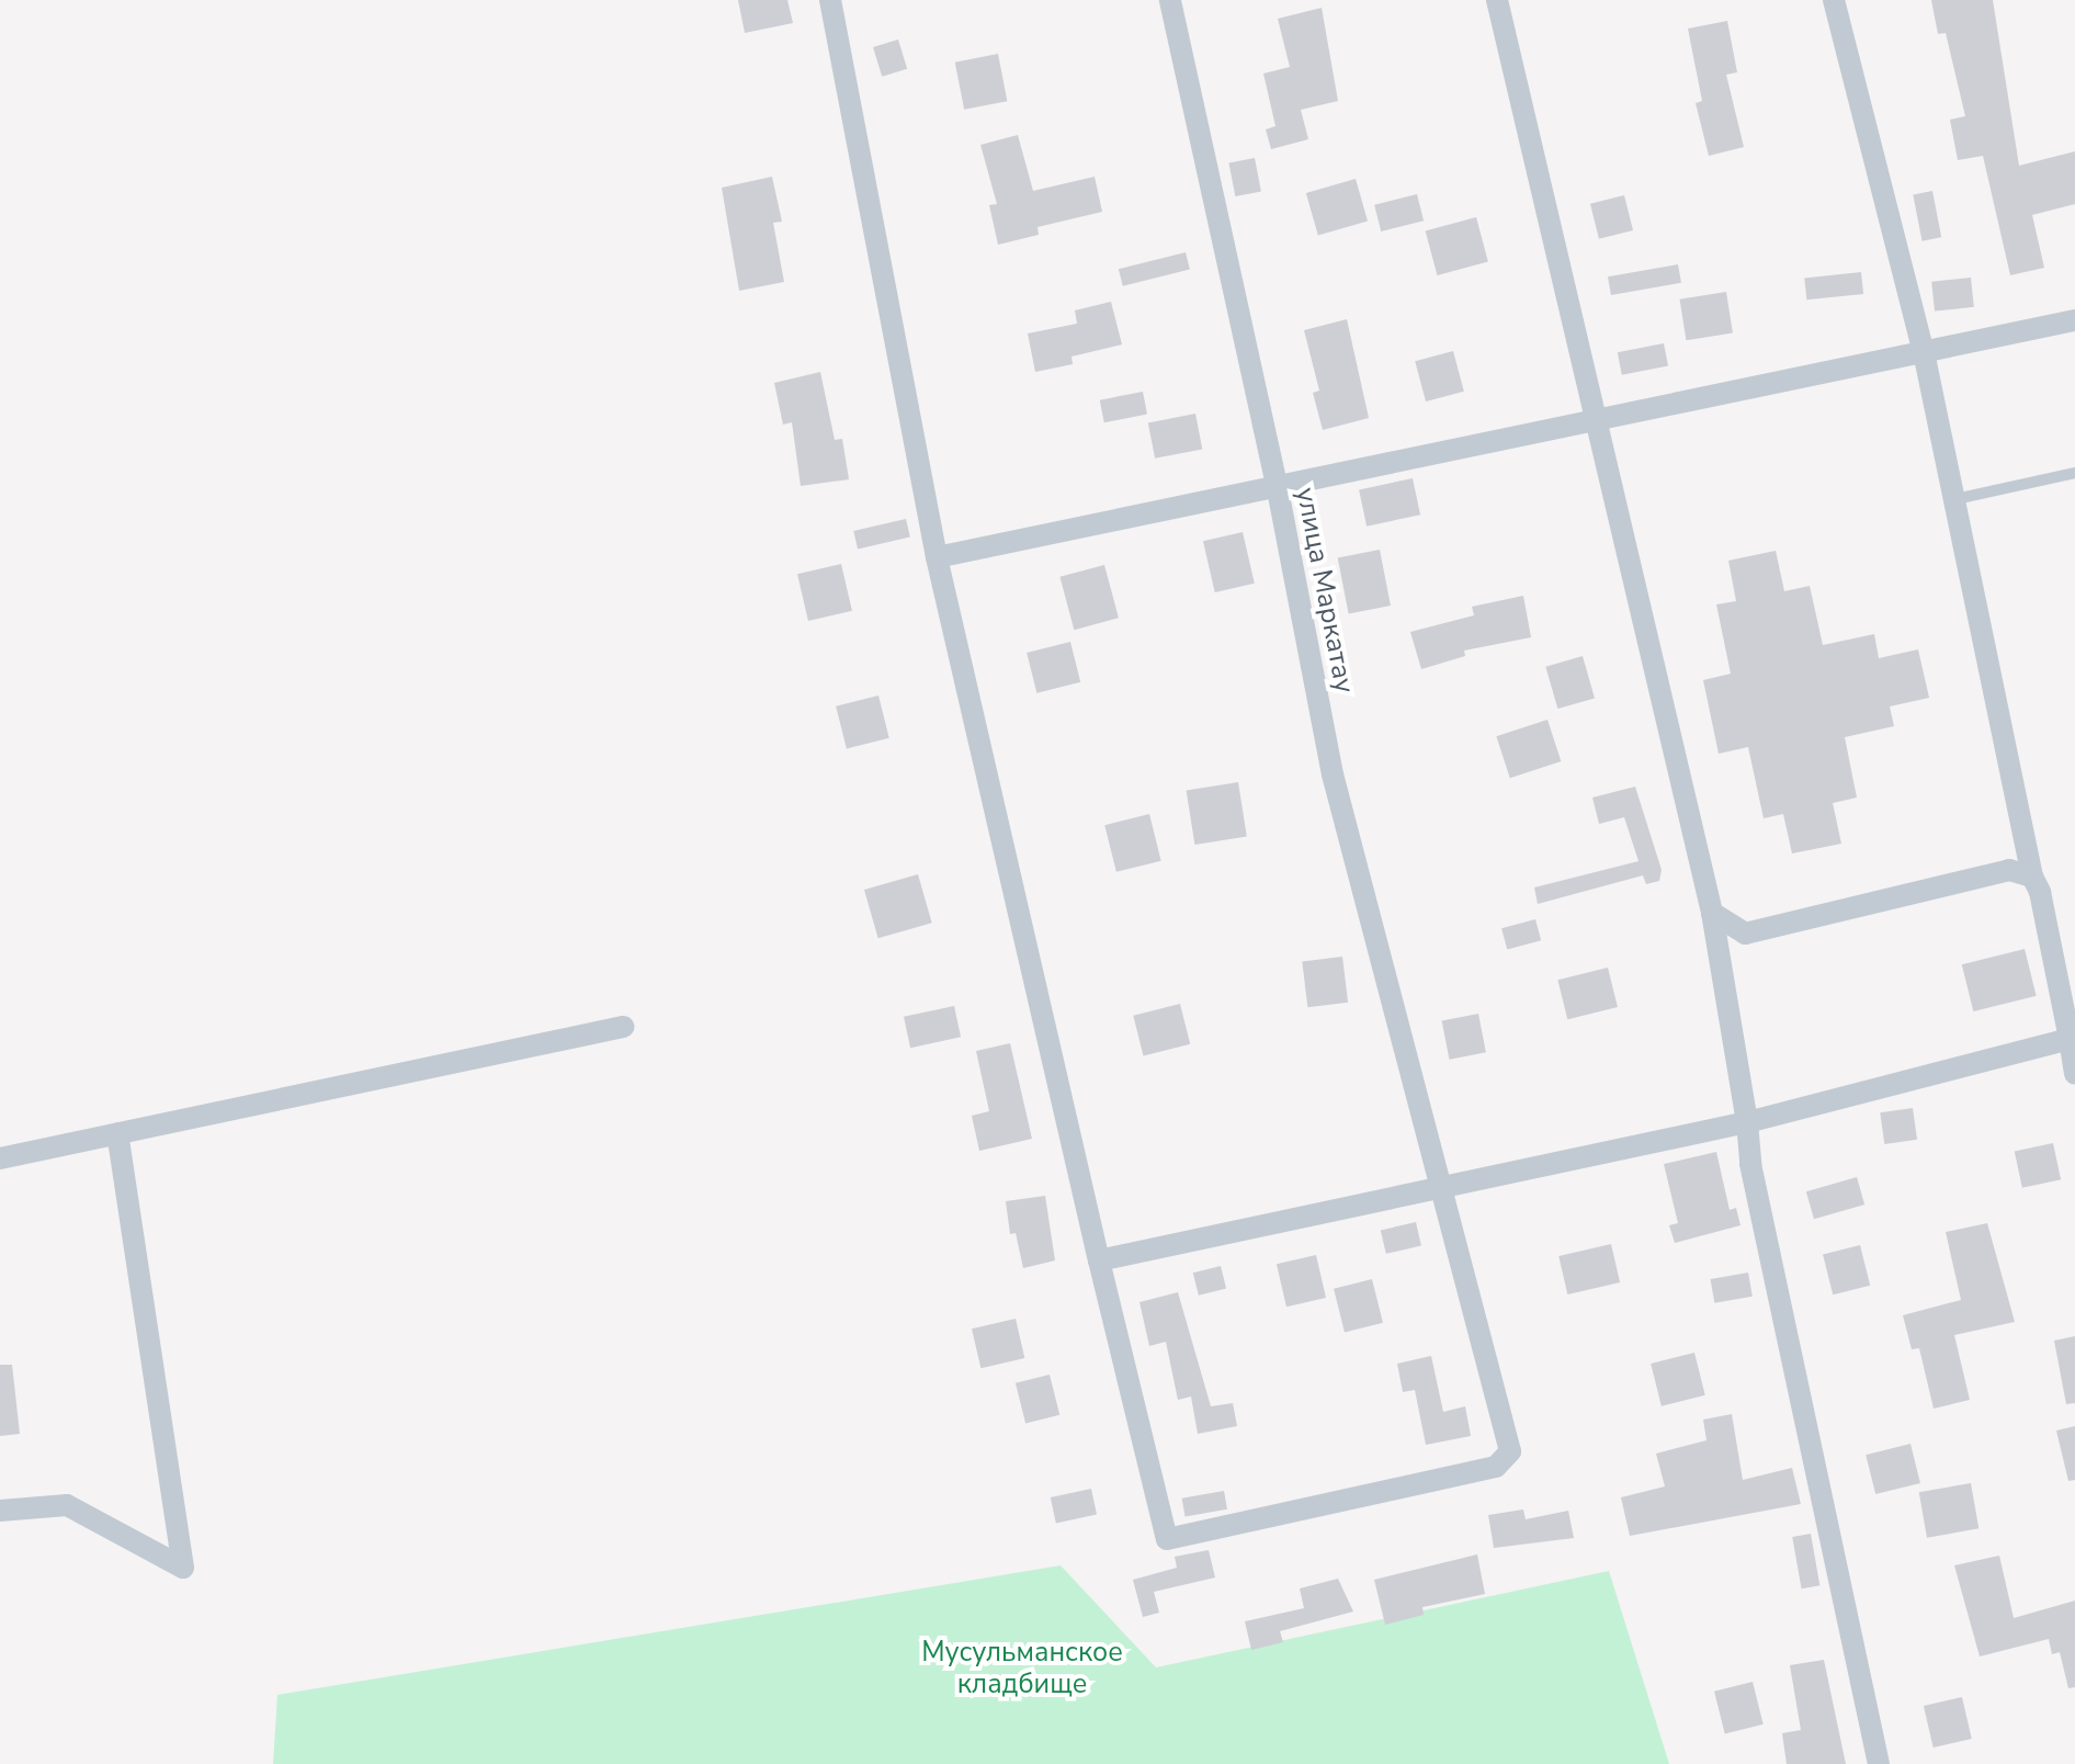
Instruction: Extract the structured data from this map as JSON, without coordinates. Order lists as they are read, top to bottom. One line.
{"streets":{"street":["улица Маркатау"]},"parks":["Мусульманское кладбище"]}
